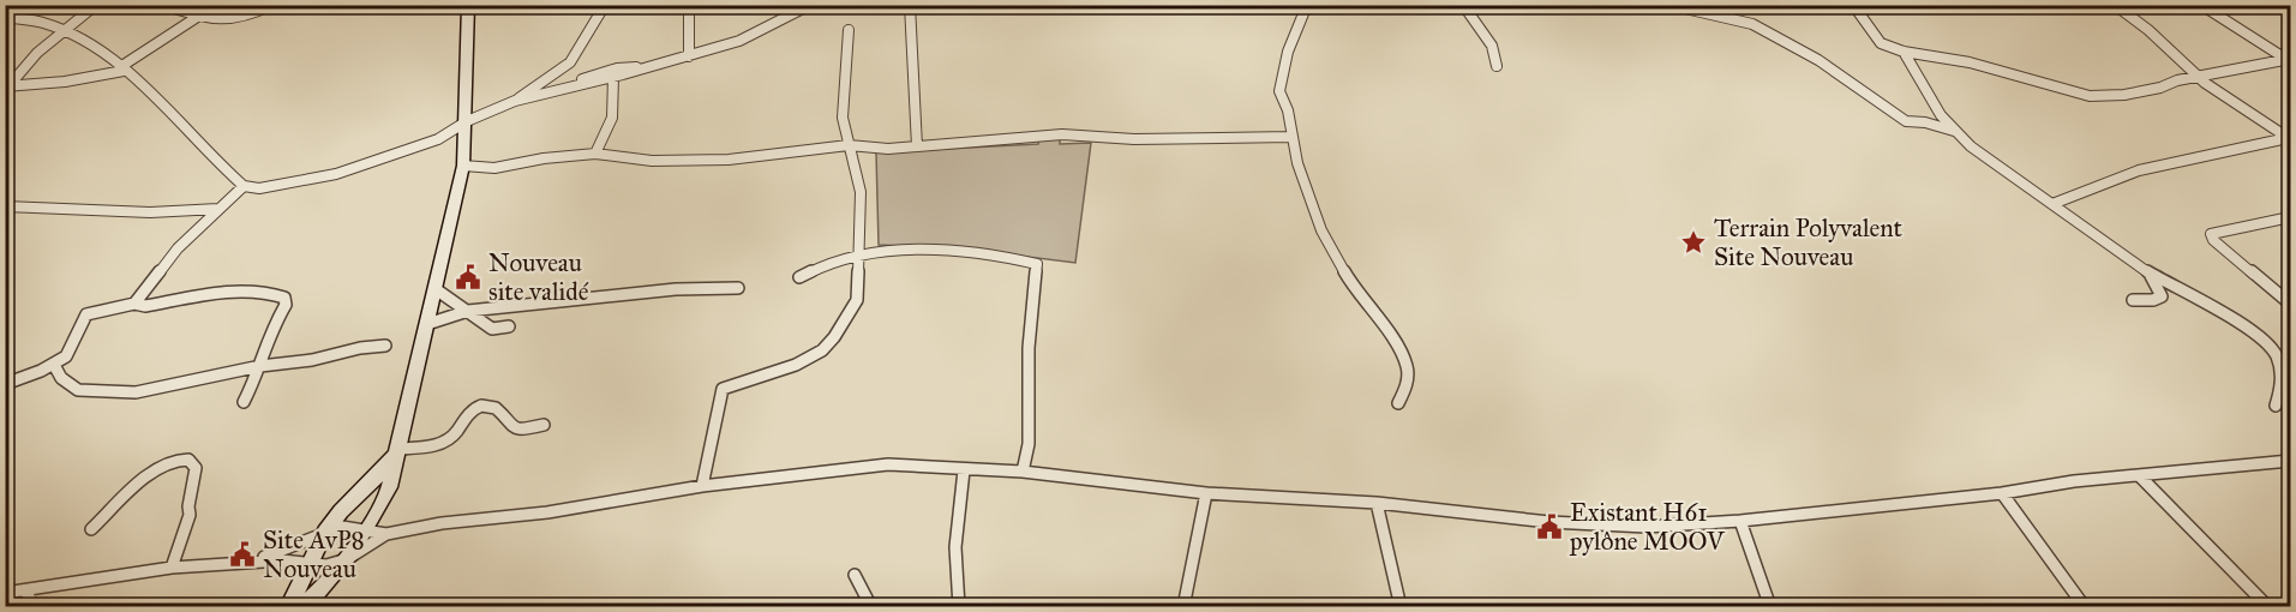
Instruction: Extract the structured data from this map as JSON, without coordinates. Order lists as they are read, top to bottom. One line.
{"places":{"place":["Terrain Polyvalent Site Nouveau"],"public building":["Nouveau site validé","Existant H61 pylône MOOV","Site AvP8 Nouveau"]}}
